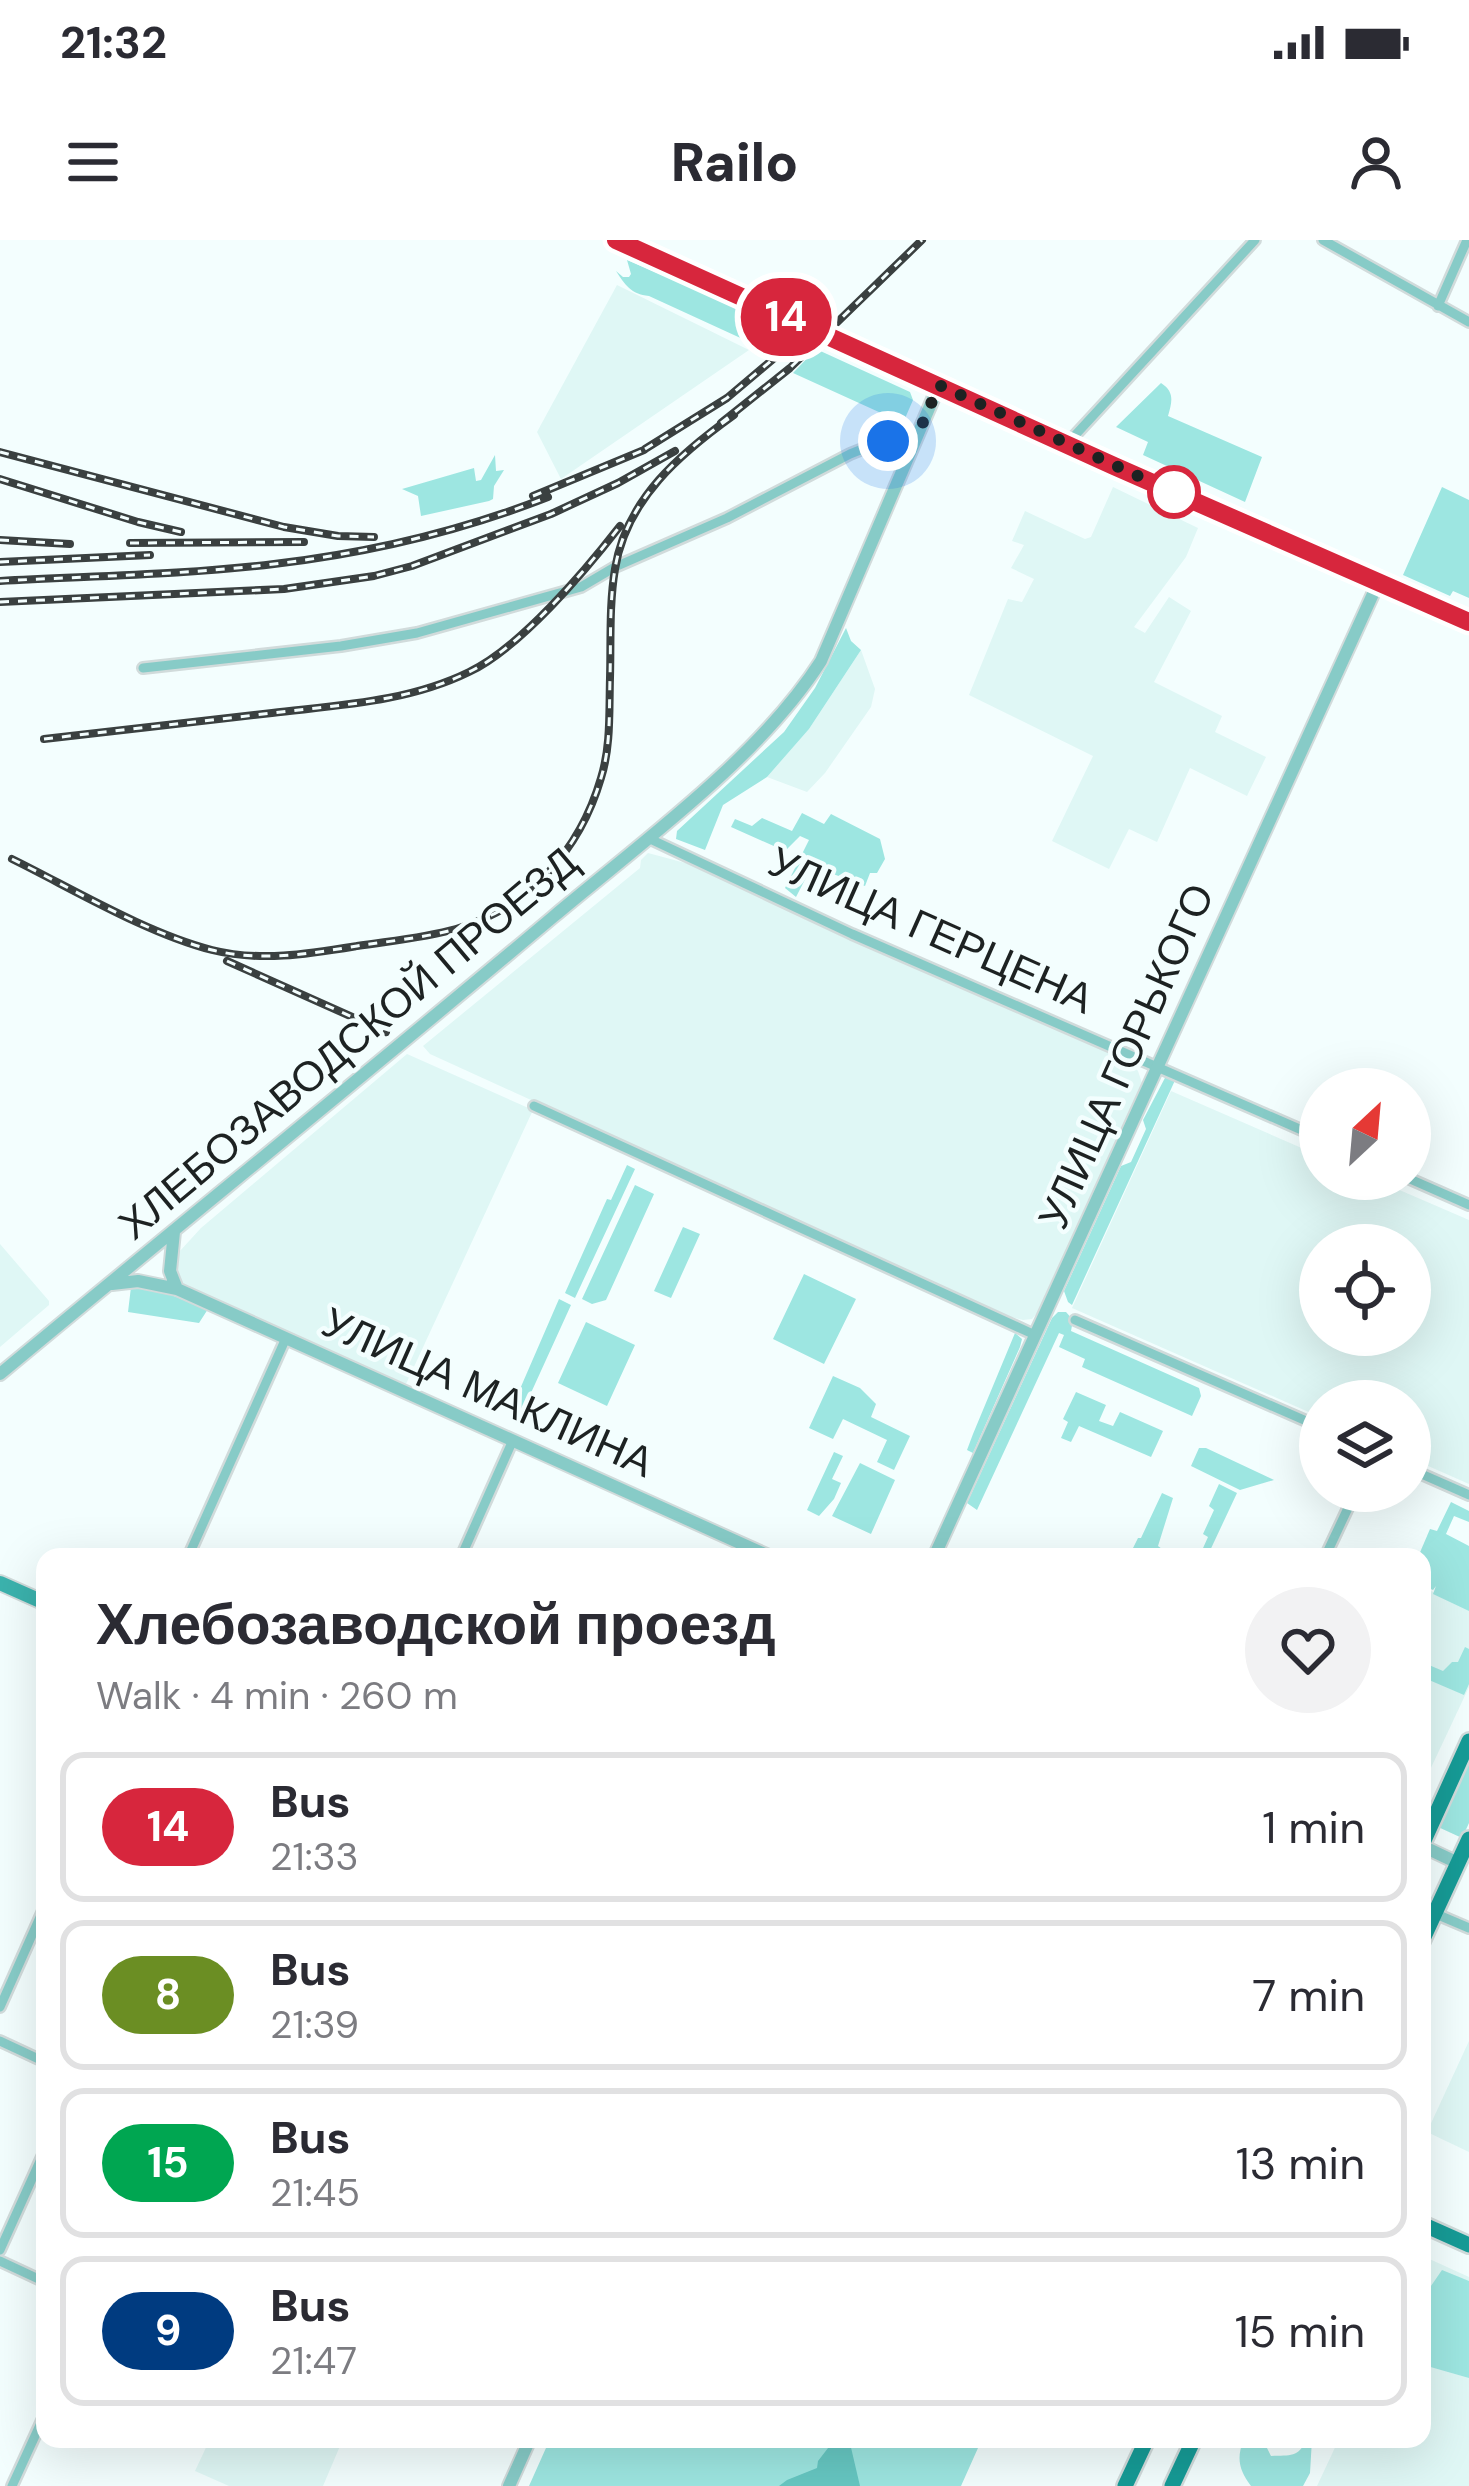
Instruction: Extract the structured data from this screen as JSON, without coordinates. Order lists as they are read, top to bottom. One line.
{"streets":{"street":["УЛИЦА ГЕРЦЕНА","ХЛЕБОЗАВОДСКОЙ ПРОЕЗД","УЛИЦА ГОРЬКОГО","УЛИЦА МАКЛИНА"]},"crossings":[["УЛИЦА ГЕРЦЕНА","ХЛЕБОЗАВОДСКОЙ ПРОЕЗД"],["УЛИЦА ГЕРЦЕНА","УЛИЦА ГОРЬКОГО"],["ХЛЕБОЗАВОДСКОЙ ПРОЕЗД","УЛИЦА МАКЛИНА"]],"lines":["bus line 14"],"north":"top right","page":{"status":"21:32","header":"Railo","on_map":"14","heading":["Хлебозаводской проезд","Walk · 4 min · 260 m"],"list":[{"mark":"14","name":"Bus","note":"21:33","value":"1 min"},{"mark":"8","name":"Bus","note":"21:39","value":"7 min"},{"mark":"15","name":"Bus","note":"21:45","value":"13 min"},{"mark":"9","name":"Bus","note":"21:47","value":"15 min"}]}}
